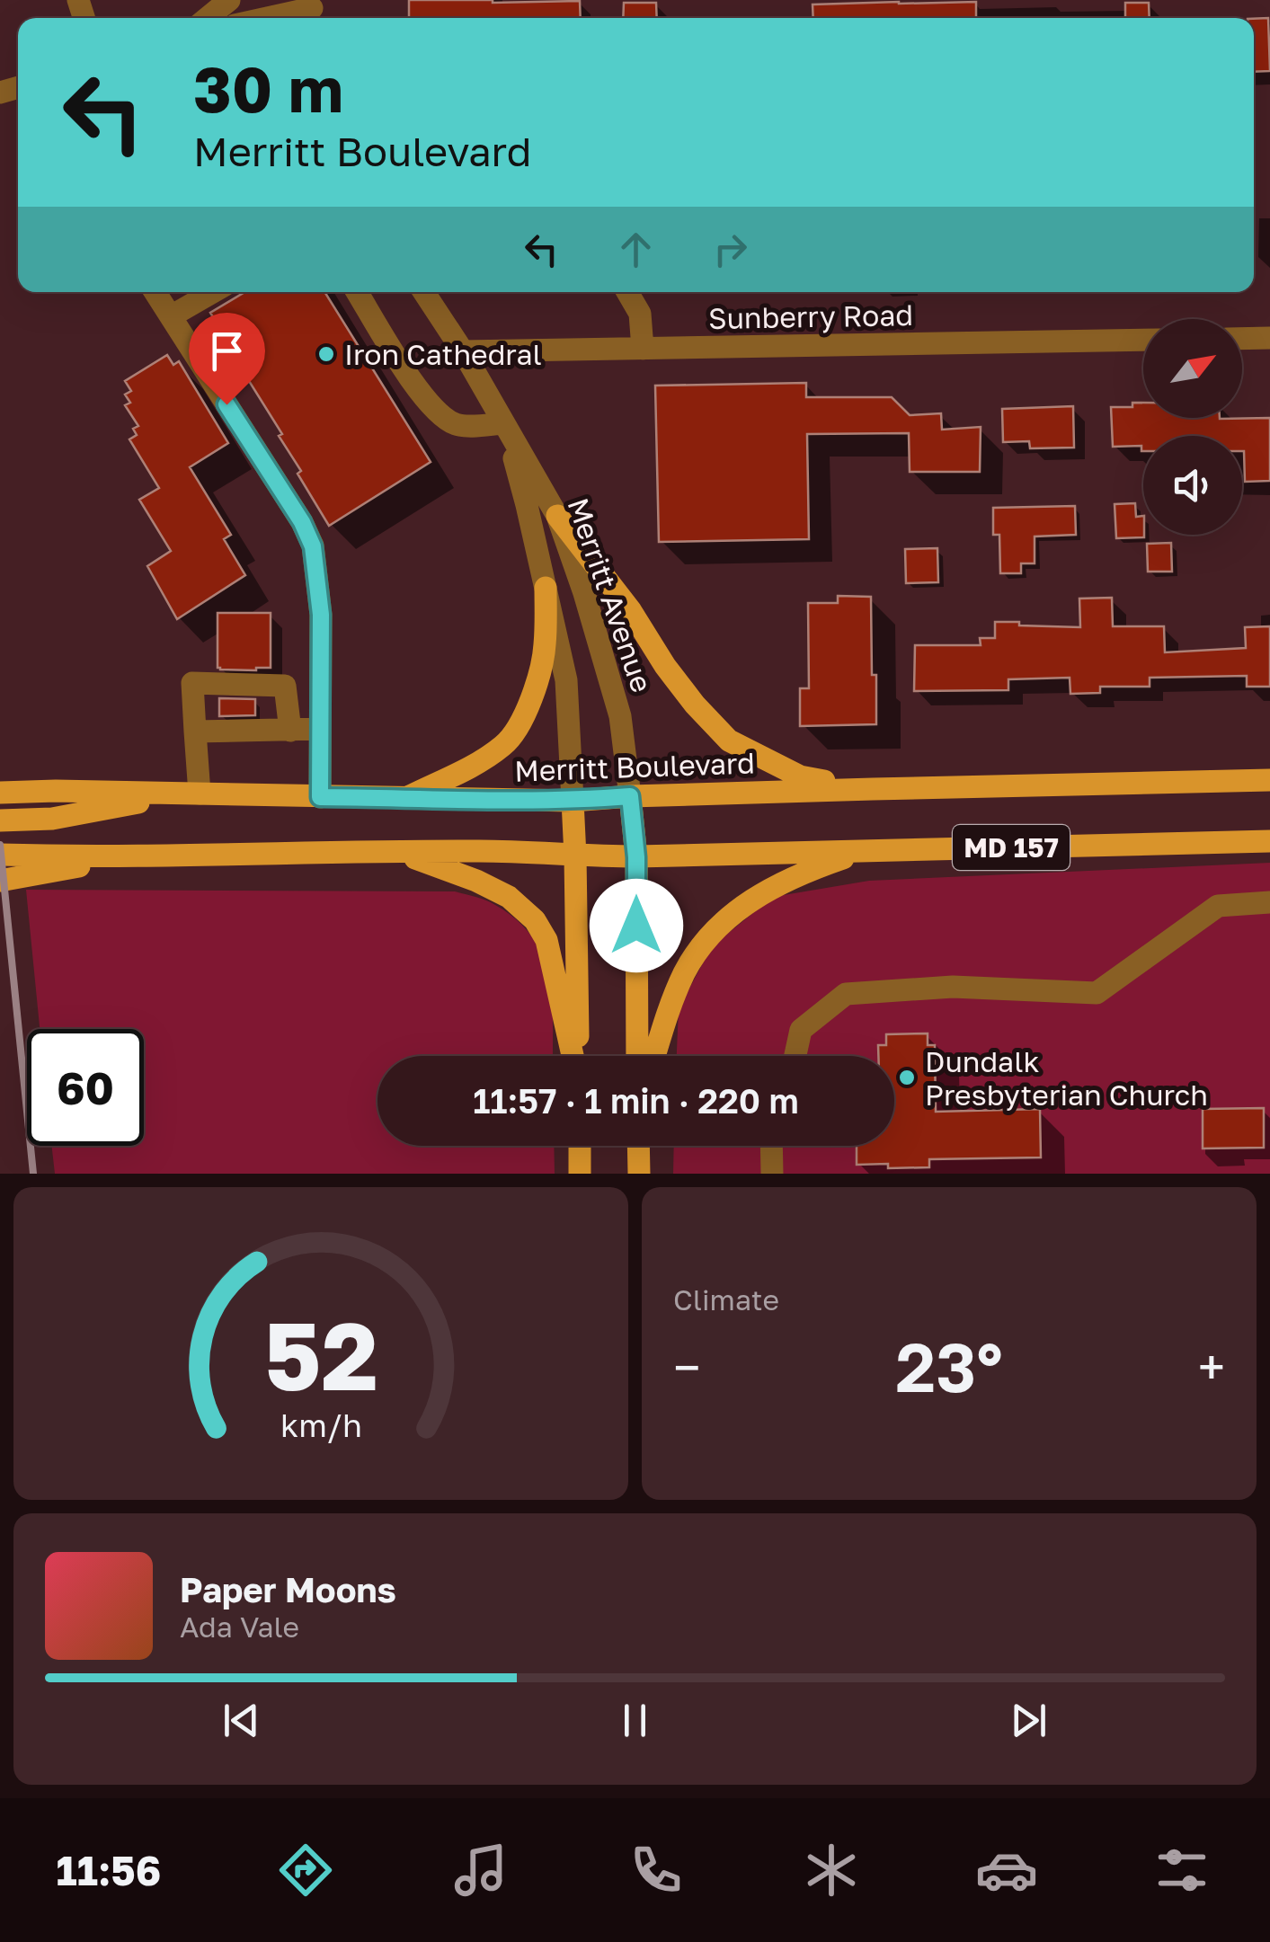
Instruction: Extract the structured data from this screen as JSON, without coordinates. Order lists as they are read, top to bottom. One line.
{"streets":{"main road":["Merritt Boulevard","MD 157"],"street":["Sunberry Road","Merritt Avenue"]},"crossings":[["Sunberry Road","Merritt Avenue"],["Merritt Avenue","Merritt Boulevard"]],"places":["Iron Cathedral","Dundalk Presbyterian Church"],"north":"top right","page":{"turn":["30 m","Merritt Boulevard"],"limit":"60","trip":"11:57 · 1 min · 220 m","tile":"Climate","heat":["−","23°","+"],"song":["Paper Moons","Ada Vale"],"tabs":"11:56","gauge":["52","km/h"]}}
